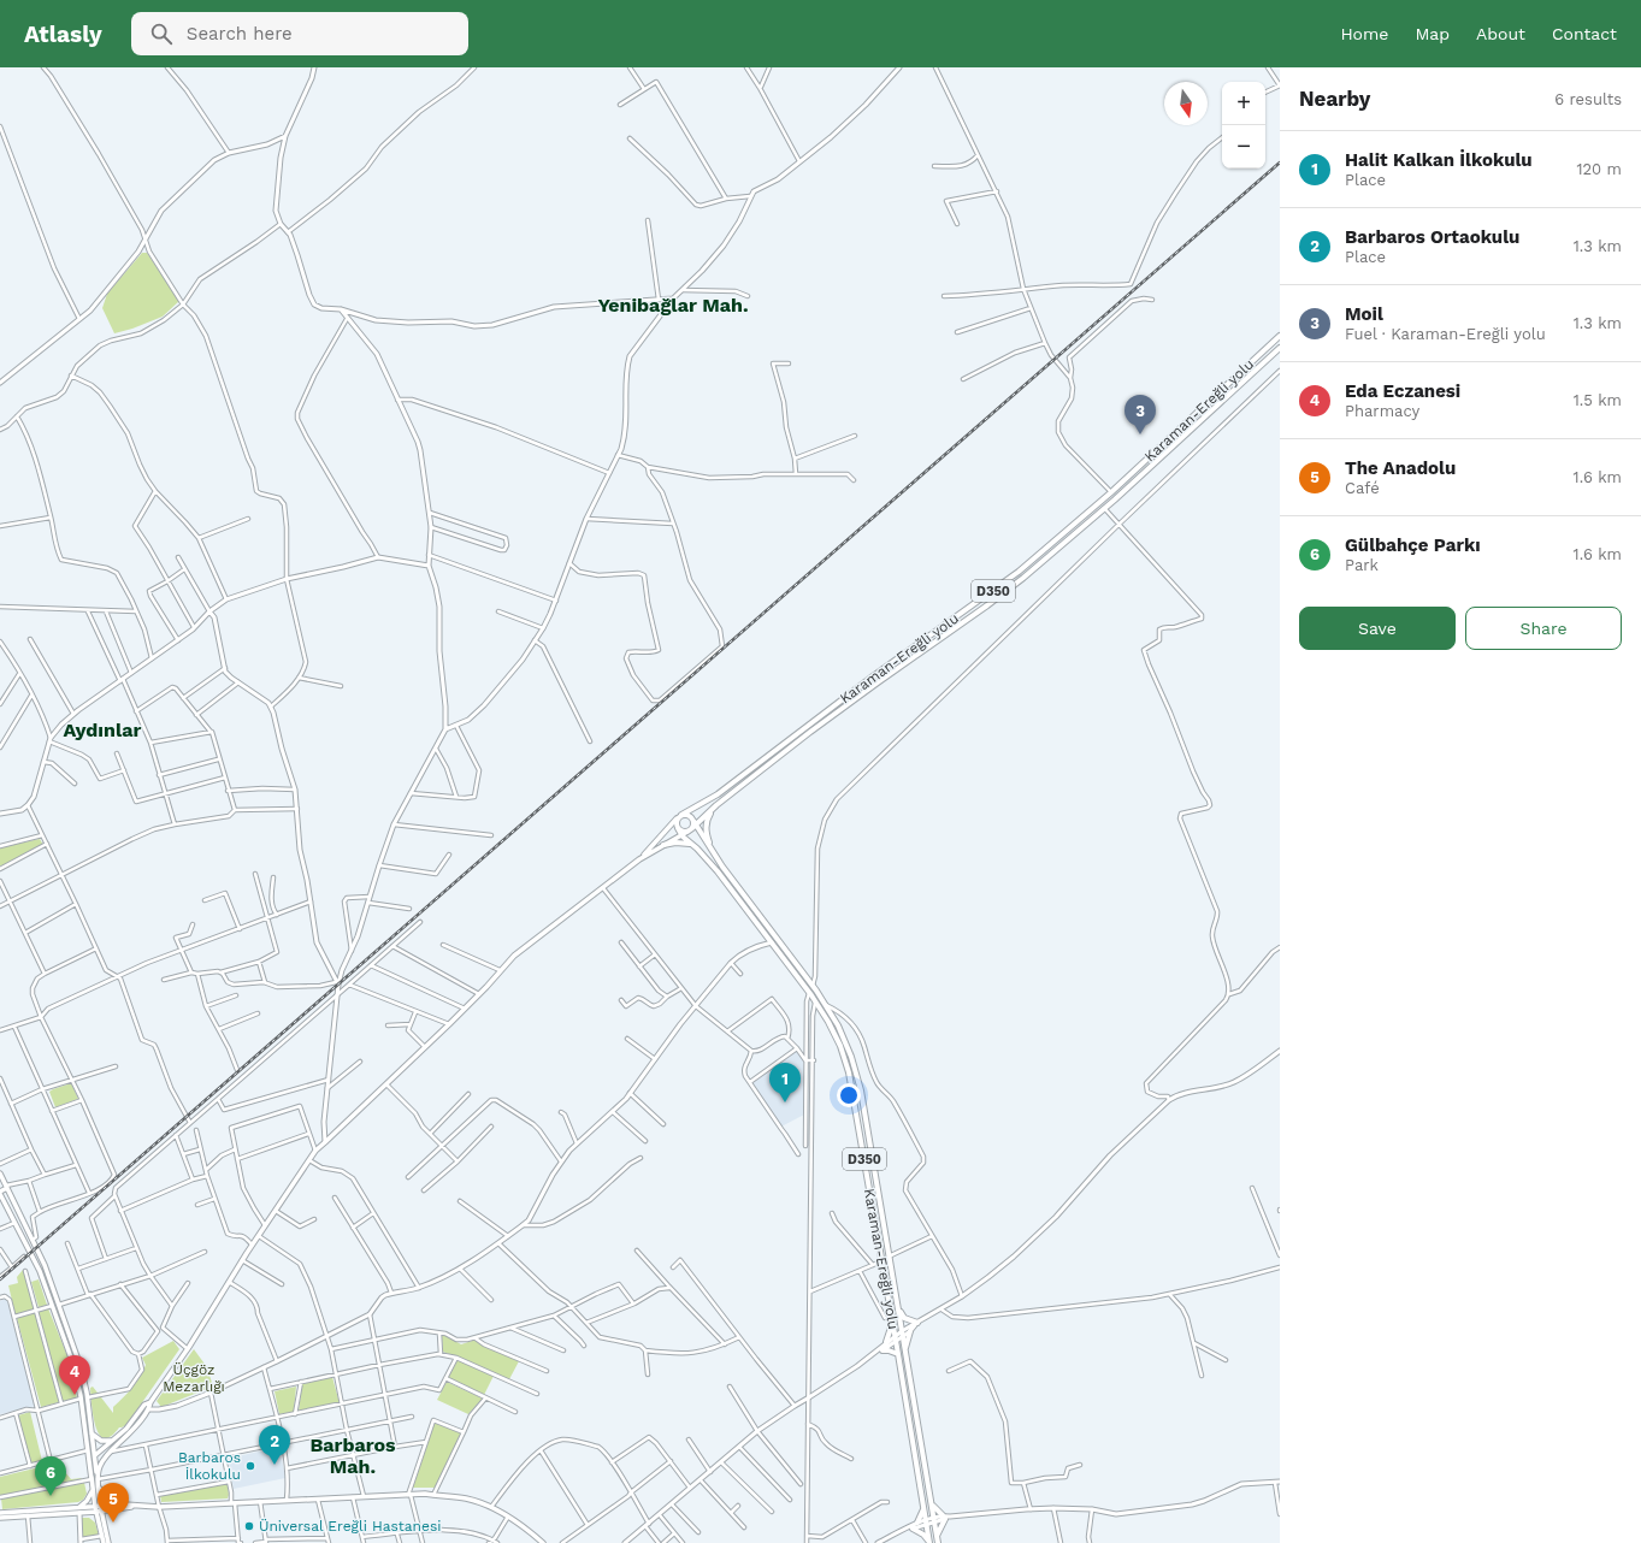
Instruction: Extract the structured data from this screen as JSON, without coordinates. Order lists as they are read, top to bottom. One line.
{"streets":{"highway":["Karaman-Ereğli yolu","D350"]},"crossings":[["Karaman-Ereğli yolu","D350"]],"districts":["Yenibağlar Mah.","Aydınlar","Barbaros Mah."],"parks":["Üçgöz Mezarlığı"],"places":["Barbaros İlkokulu","Üniversal Ereğli Hastanesi"],"north":"bottom","page":{"header":"Atlasly","search":"Search here","nav":["Home","Map","About","Contact"],"heading":["Nearby","6 results"],"map_buttons":["+","−"],"list":[{"mark":"1","name":"Halit Kalkan İlkokulu","note":"Place","value":"120 m"},{"mark":"2","name":"Barbaros Ortaokulu","note":"Place","value":"1.3 km"},{"mark":"3","name":"Moil","note":"Fuel · Karaman-Ereğli yolu","value":"1.3 km"},{"mark":"4","name":"Eda Eczanesi","note":"Pharmacy","value":"1.5 km"},{"mark":"5","name":"The Anadolu","note":"Café","value":"1.6 km"},{"mark":"6","name":"Gülbahçe Parkı","note":"Park","value":"1.6 km"}],"pins":["3","1","4","2","6","5"],"buttons":["Save","Share"]}}
